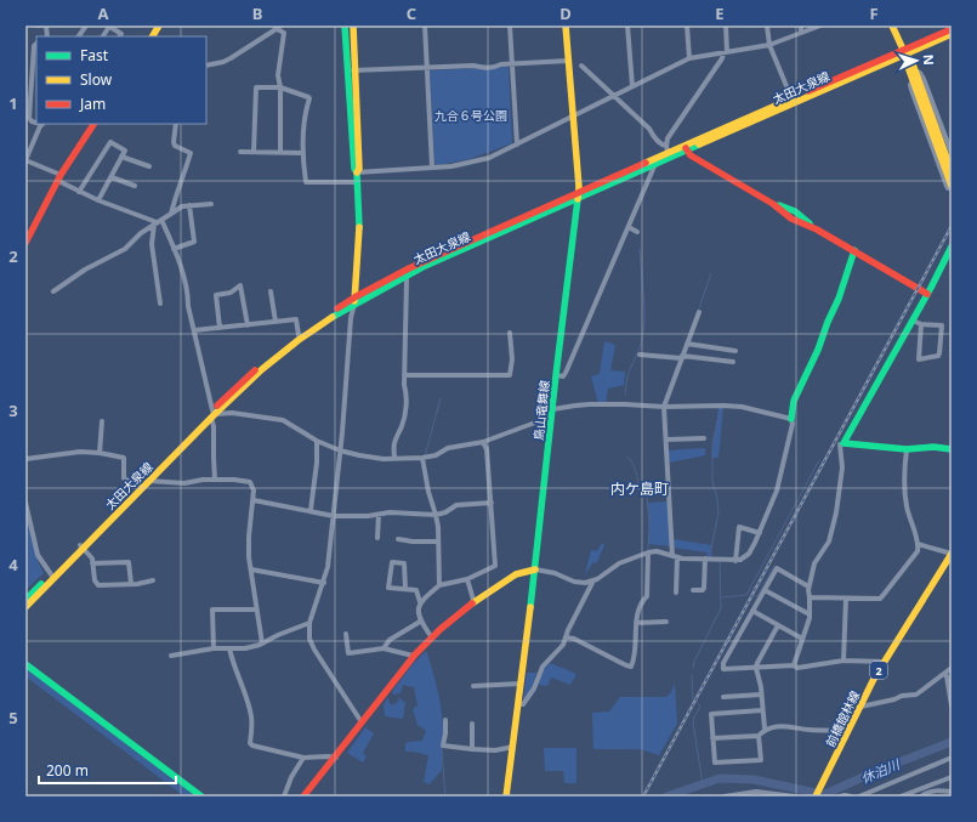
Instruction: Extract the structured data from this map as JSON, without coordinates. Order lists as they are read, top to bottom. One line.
{"streets":{"main road":["太田大泉線","鳥山竜舞線","2","前橋館林線"]},"crossings":[["太田大泉線","鳥山竜舞線"]],"districts":["内ケ島町"],"water":["休泊川"],"parks":["九合６号公園"],"legend":["Fast","Slow","Jam"],"scale_bar":"200 m","north":"right","grid":{"columns":["A","B","C","D","E","F"],"rows":["1","2","3","4","5"]}}
